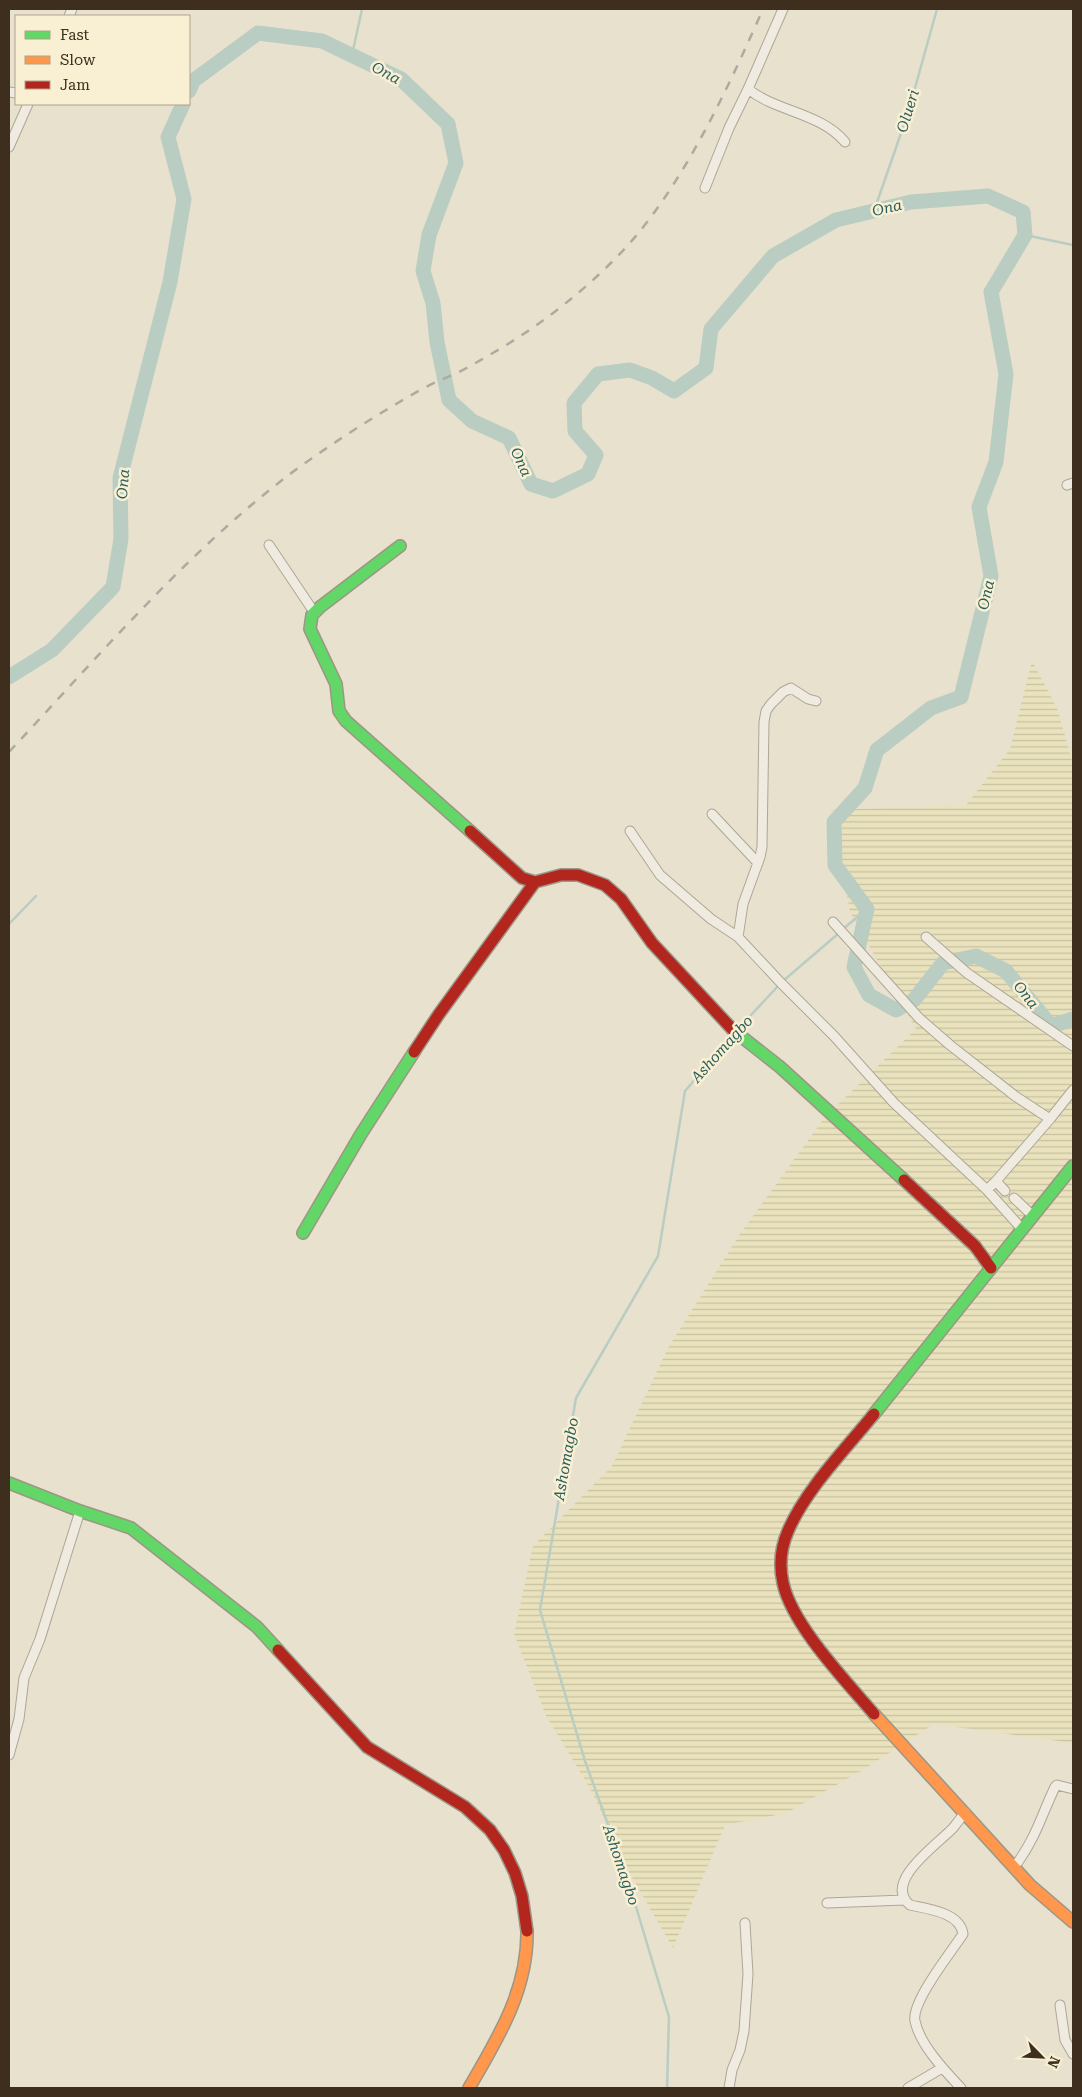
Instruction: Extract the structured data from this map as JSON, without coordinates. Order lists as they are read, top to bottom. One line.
{"water":["Ona","Olueri","Ashomagbo"],"legend":["Fast","Slow","Jam"],"north":"bottom right"}
